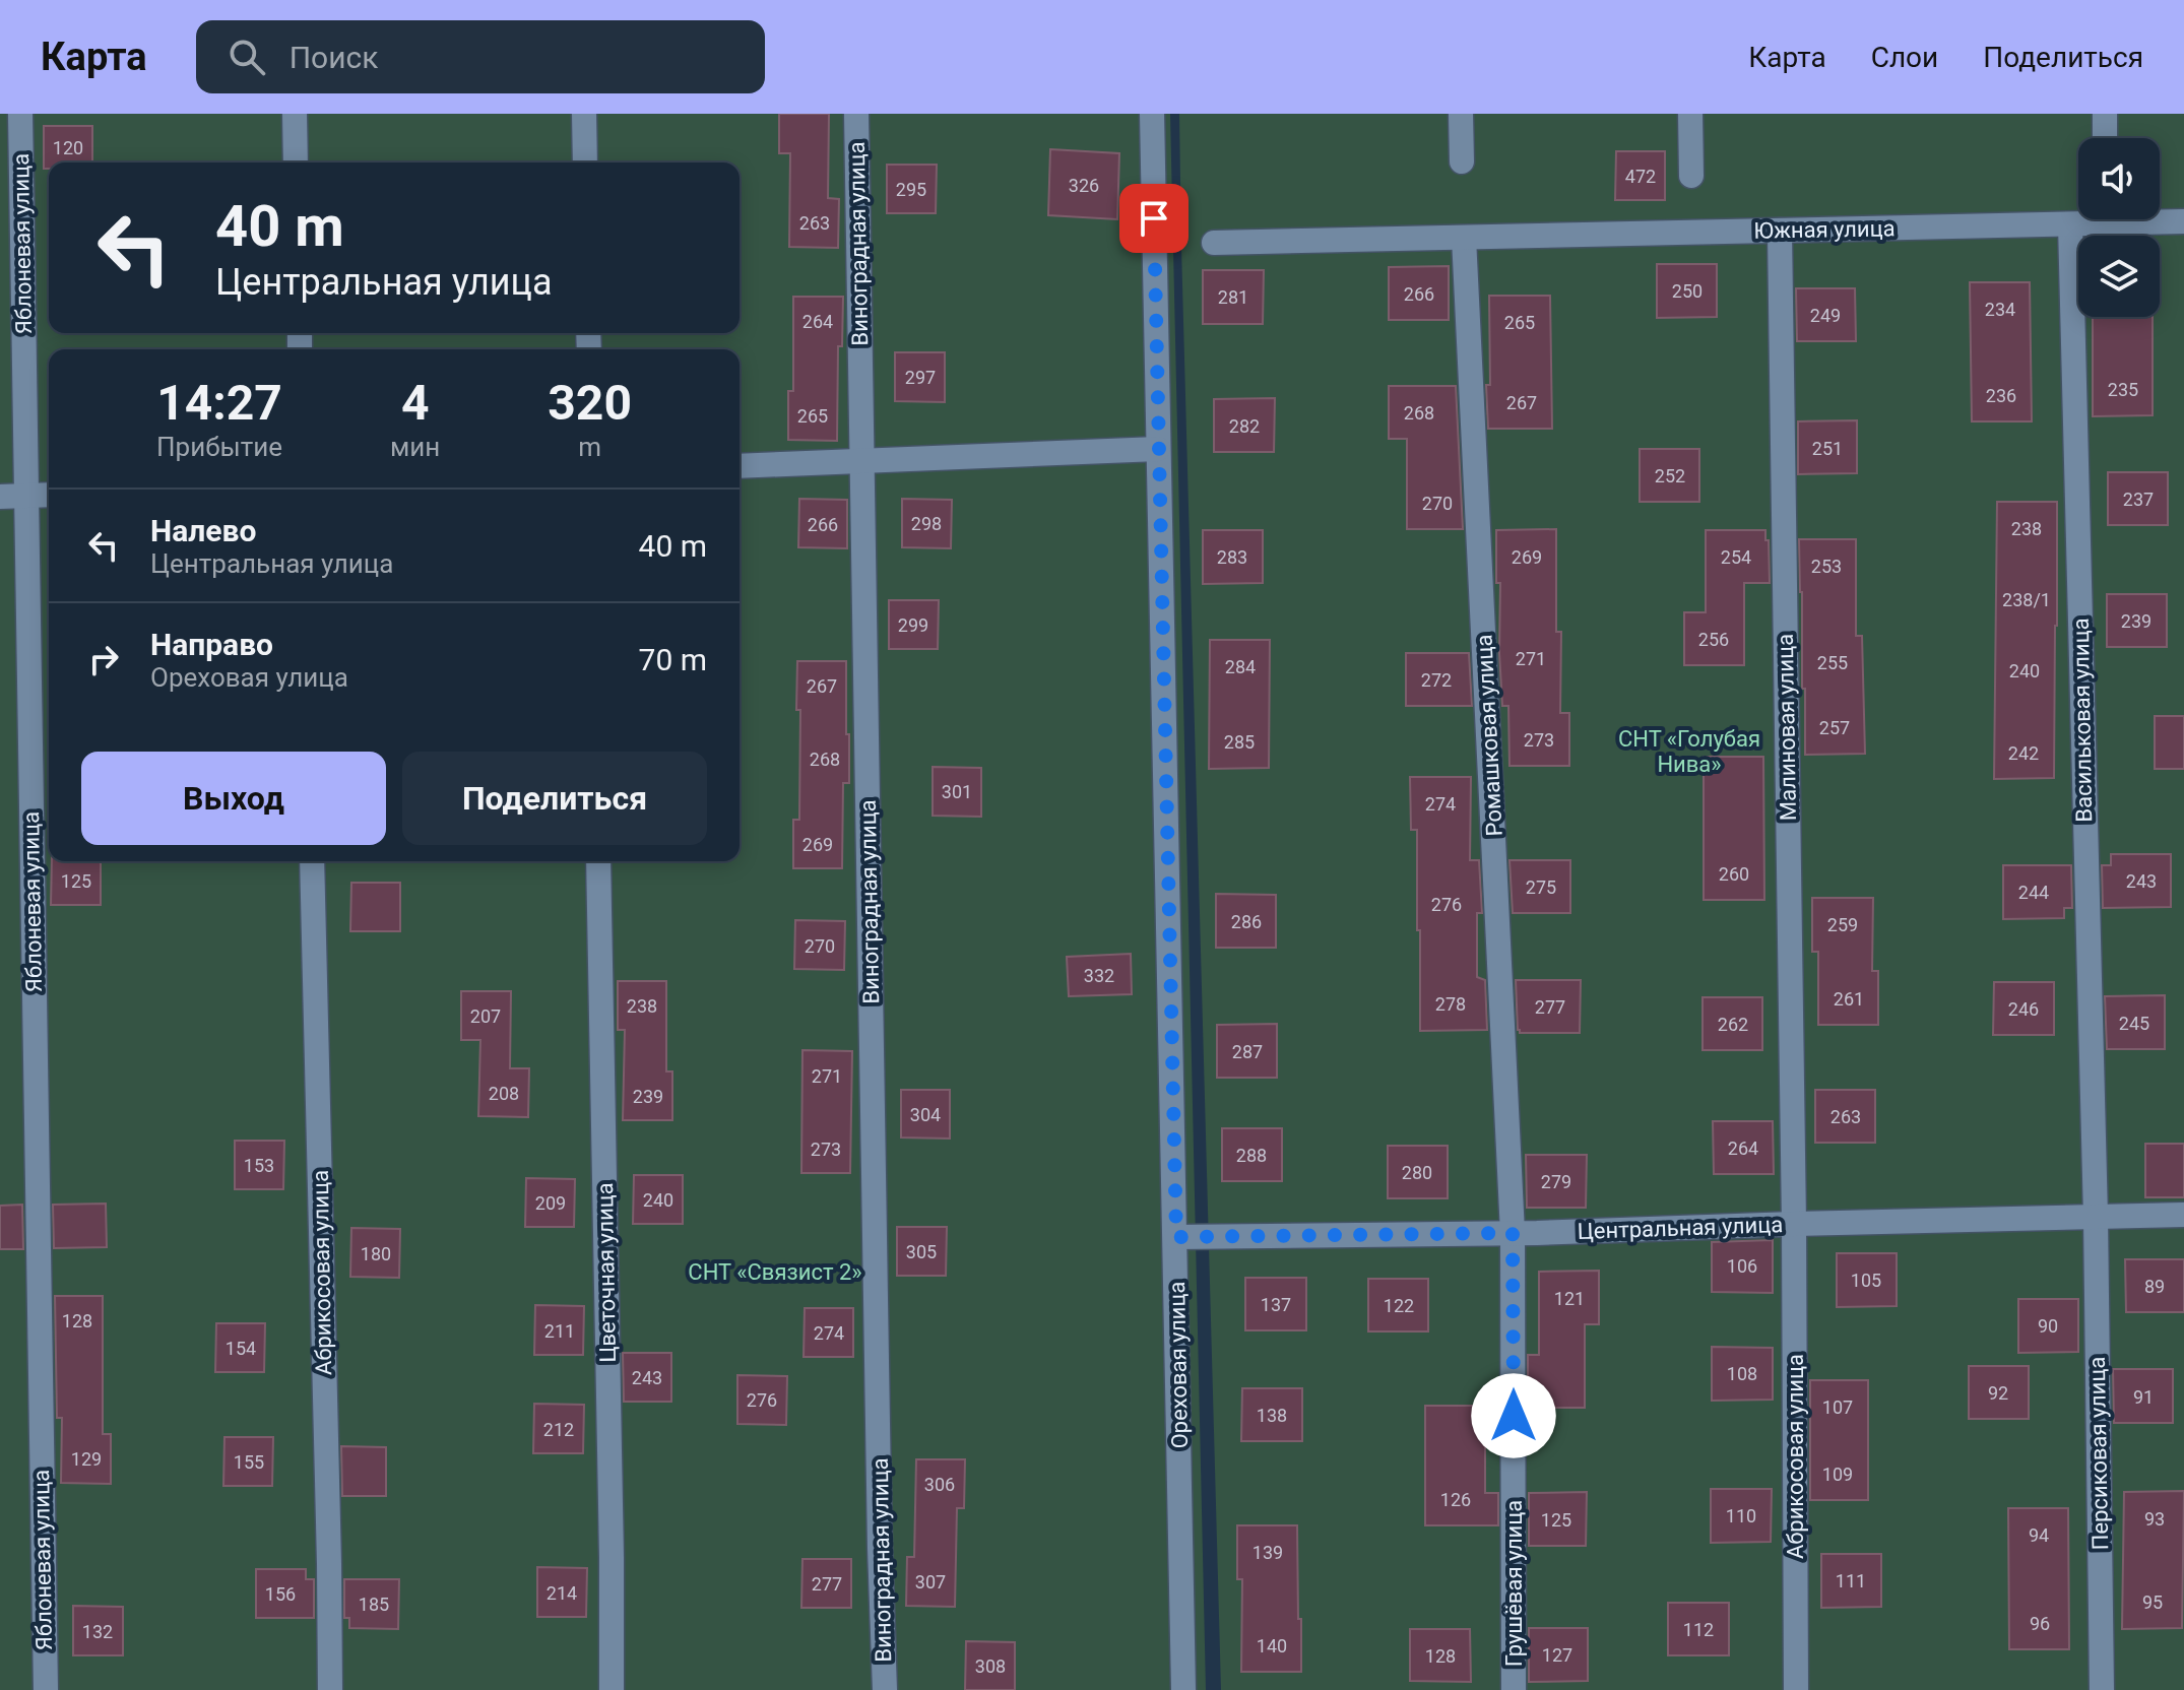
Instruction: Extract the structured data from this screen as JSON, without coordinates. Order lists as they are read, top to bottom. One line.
{"streets":{"street":["Южная улица","Яблоневая улица","Виноградная улица","Васильковая улица","Малиновая улица","Ромашковая улица","Центральная улица","Абрикосовая улица","Цветочная улица","Ореховая улица","Персиковая улица","Грушёвая улица"]},"crossings":[["Южная улица","Васильковая улица"],["Южная улица","Малиновая улица"],["Южная улица","Ромашковая улица"],["Васильковая улица","Центральная улица"],["Васильковая улица","Персиковая улица"],["Малиновая улица","Центральная улица"],["Малиновая улица","Абрикосовая улица"],["Ромашковая улица","Центральная улица"],["Ромашковая улица","Грушёвая улица"],["Центральная улица","Абрикосовая улица"],["Центральная улица","Ореховая улица"],["Центральная улица","Персиковая улица"],["Центральная улица","Грушёвая улица"]],"parks":["СНТ «Голубая Нива»","СНТ «Связист 2»"],"house_numbers":["120","472","326","295","263","250","266","281","234","249","264","265","297","235","236","267","268","265","282","251","252","237","270","298","266","238","283","269","254","253","238/1","239","299","256","271","255","284","240","272","267","257","273","285","242","268","301","274","269","260","125","243","275","244","276","286","259","270","332","261","278","238","277","246","207","245","262","287","271","208","239","304","263","264","273","288","153","280","279","240","209","305","180","106","105","89","121","137","122","128","90","211","274","154","108","243","92","91","276","107","138","212","129","155","109","306","126","110","93","125","94","139","111","307","277","214","156","95","185","96","112","132","140","127","128","308"],"page":{"header":"Карта","search":"Поиск","nav":["Карта","Слои","Поделиться"],"turn":["40 m","Центральная улица"],"eta":["14:27","Прибытие","4","мин","320","m"],"list":[{"name":"Налево","note":"Центральная улица","value":"40 m"},{"name":"Направо","note":"Ореховая улица","value":"70 m"}],"buttons":["Выход","Поделиться"]}}
